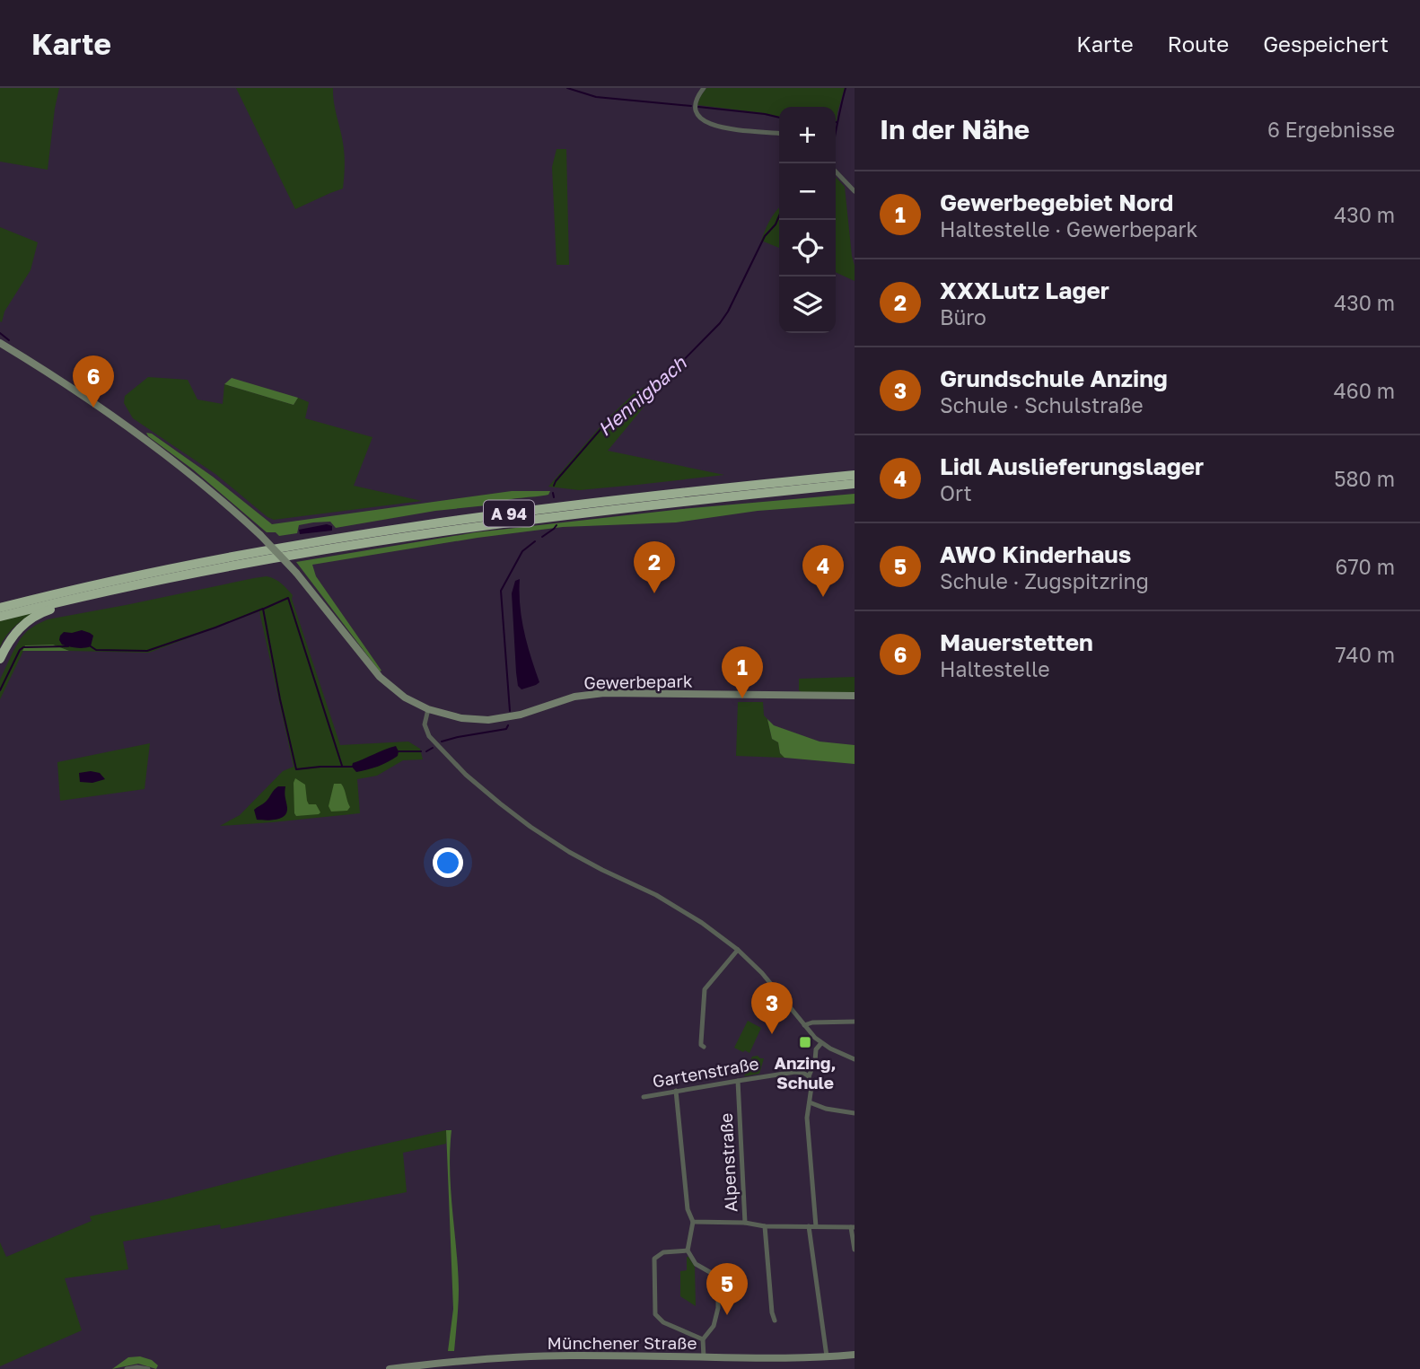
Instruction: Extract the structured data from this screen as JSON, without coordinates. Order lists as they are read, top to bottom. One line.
{"streets":{"highway":["A 94"],"street":["Gewerbepark","Gartenstraße","Alpenstraße","Münchener Straße"]},"crossings":[["Gartenstraße","Alpenstraße"]],"water":["Hennigbach"],"places":{"transit":["Anzing, Schule"]},"page":{"header":"Karte","nav":["Karte","Route","Gespeichert"],"heading":["In der Nähe","6 Ergebnisse"],"map_buttons":["+","−"],"list":[{"mark":"1","name":"Gewerbegebiet Nord","note":"Haltestelle · Gewerbepark","value":"430 m"},{"mark":"2","name":"XXXLutz Lager","note":"Büro","value":"430 m"},{"mark":"3","name":"Grundschule Anzing","note":"Schule · Schulstraße","value":"460 m"},{"mark":"4","name":"Lidl Auslieferungslager","note":"Ort","value":"580 m"},{"mark":"5","name":"AWO Kinderhaus","note":"Schule · Zugspitzring","value":"670 m"},{"mark":"6","name":"Mauerstetten","note":"Haltestelle","value":"740 m"}],"pins":["6","2","4","1","3","5"]}}
